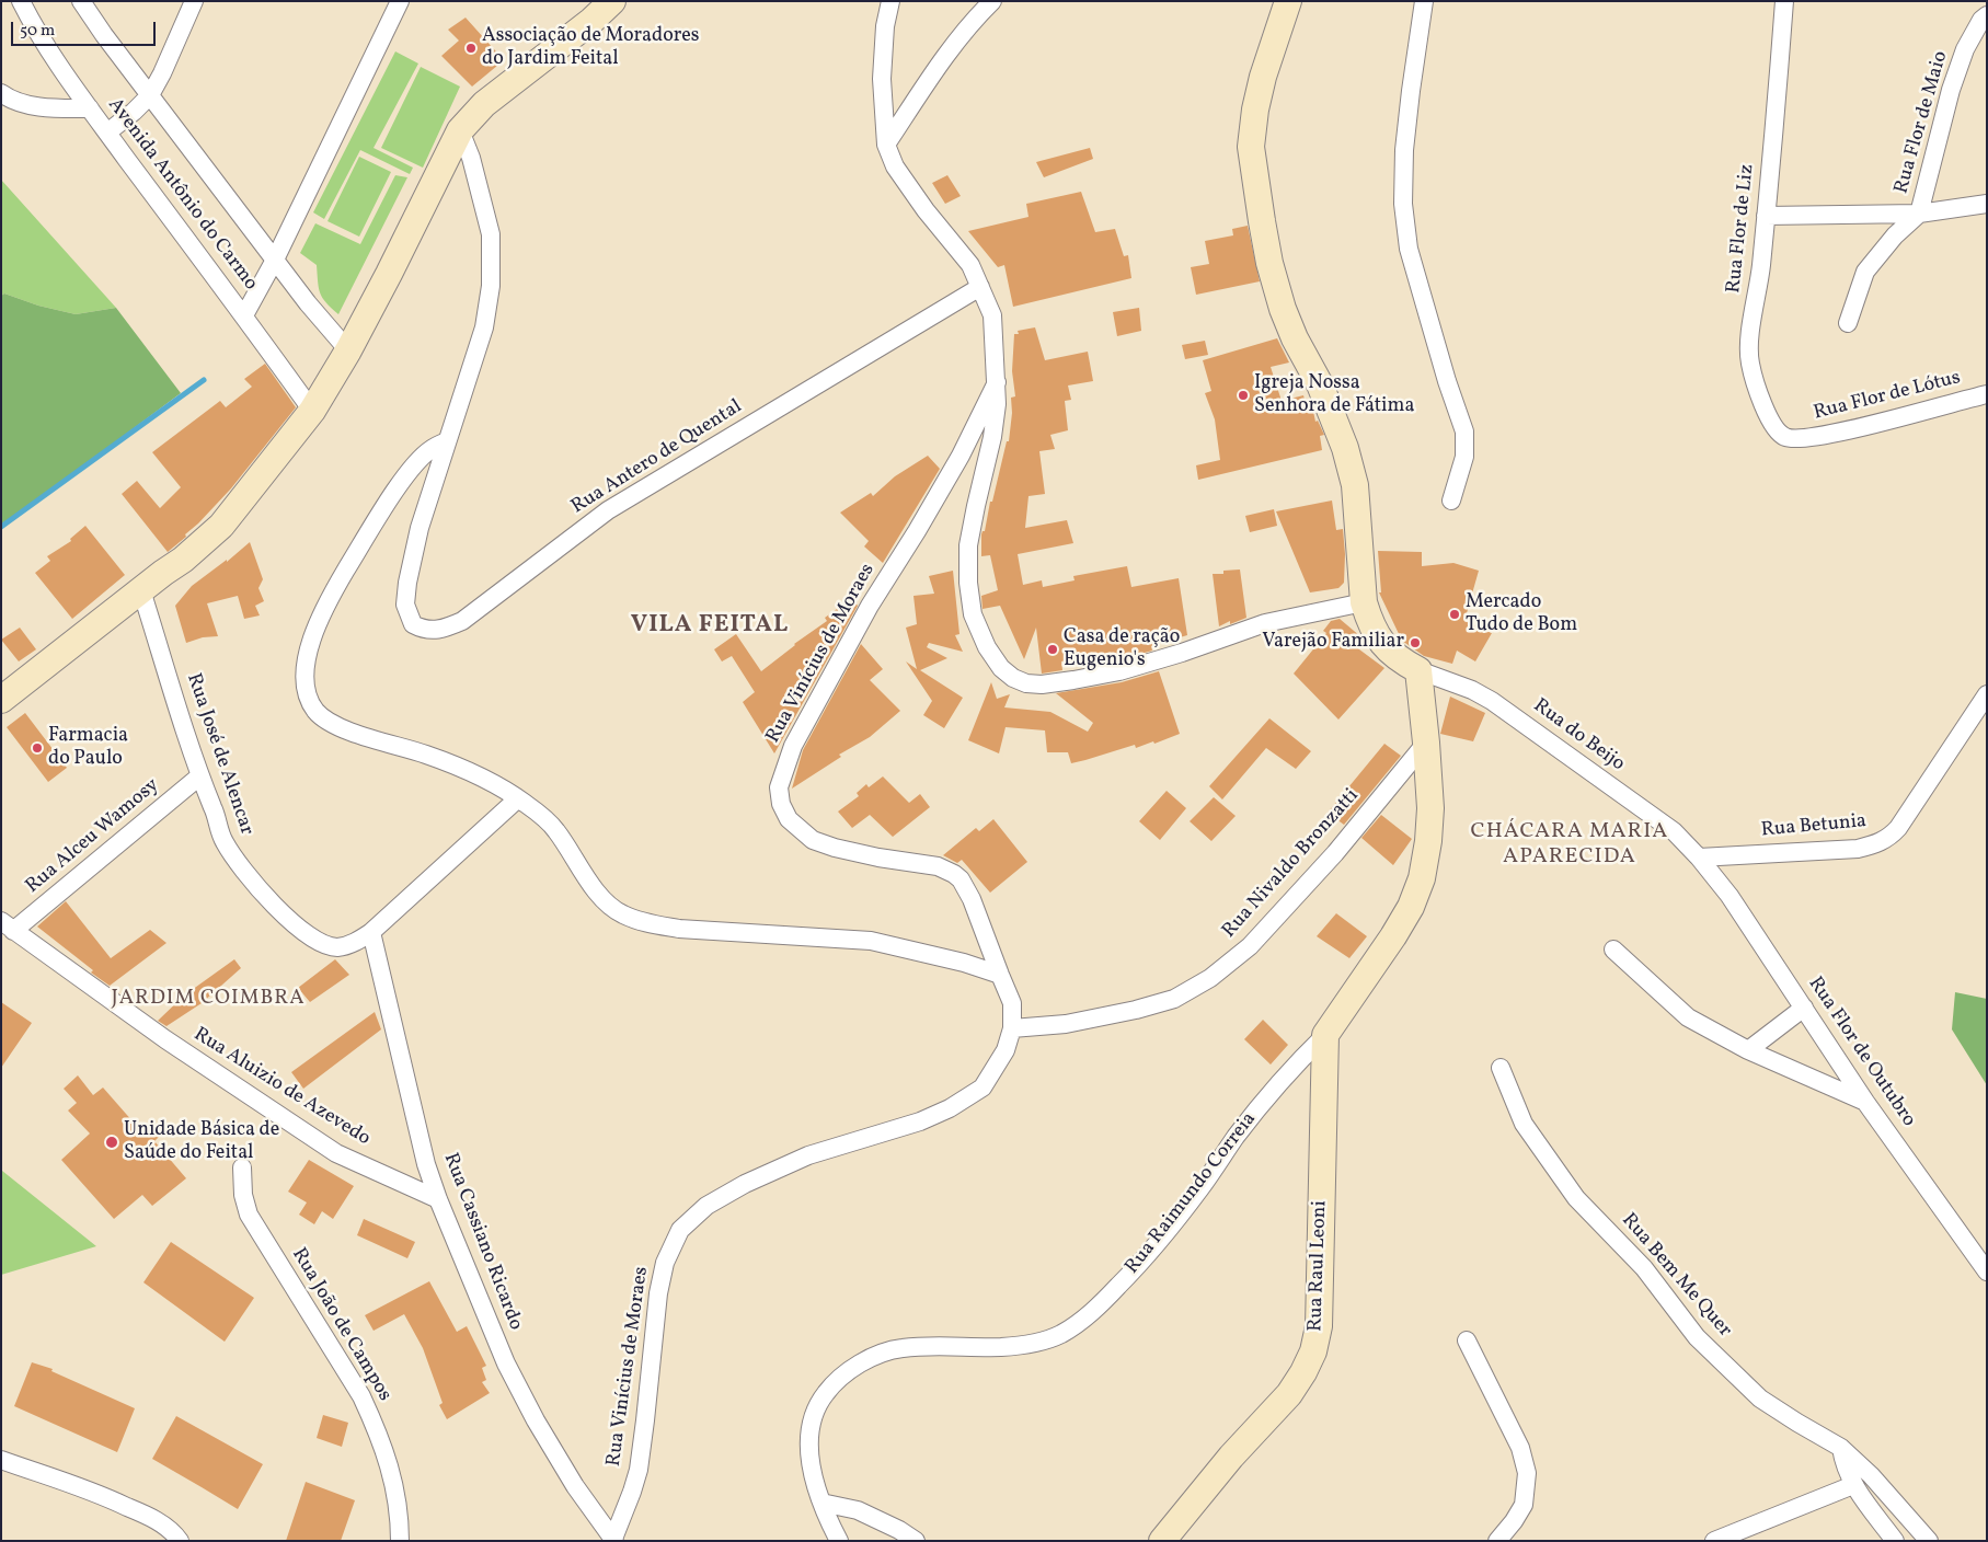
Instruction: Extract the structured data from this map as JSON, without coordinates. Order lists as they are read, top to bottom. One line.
{"streets":{"street":["Rua Flor de Maio","Avenida Antônio do Carmo","Rua Flor de Liz","Rua Flor de Lótus","Rua Antero de Quental","Rua Vinícius de Moraes","Rua do Beijo","Rua José de Alencar","Rua Betunia","Rua Alceu Wamosy","Rua Nivaldo Bronzatti","Rua Flor de Outubro","Rua Aluizio de Azevedo","Rua Raimundo Correia","Rua Cassiano Ricardo","Rua Raul Leoni","Rua Bem Me Quer","Rua João de Campos"]},"crossings":[["Rua Flor de Liz","Rua Flor de Lótus"],["Rua Vinícius de Moraes","Rua Nivaldo Bronzatti"],["Rua Vinícius de Moraes","Rua Cassiano Ricardo"],["Rua do Beijo","Rua Betunia"],["Rua do Beijo","Rua Flor de Outubro"],["Rua do Beijo","Rua Raimundo Correia"],["Rua José de Alencar","Rua Alceu Wamosy"],["Rua José de Alencar","Rua Cassiano Ricardo"],["Rua Betunia","Rua Flor de Outubro"],["Rua Alceu Wamosy","Rua Aluizio de Azevedo"],["Rua Nivaldo Bronzatti","Rua Raimundo Correia"],["Rua Aluizio de Azevedo","Rua Cassiano Ricardo"],["Rua Raimundo Correia","Rua Raul Leoni"]],"districts":["VILA FEITAL","CHÁCARA MARIA APARECIDA","JARDIM COIMBRA"],"places":["Associação de Moradores do Jardim Feital","Igreja Nossa Senhora de Fátima","Mercado Tudo de Bom","Varejão Familiar","Casa de ração Eugenio's","Farmacia do Paulo","Unidade Básica de Saúde do Feital"],"scale_bar":"50 m"}
